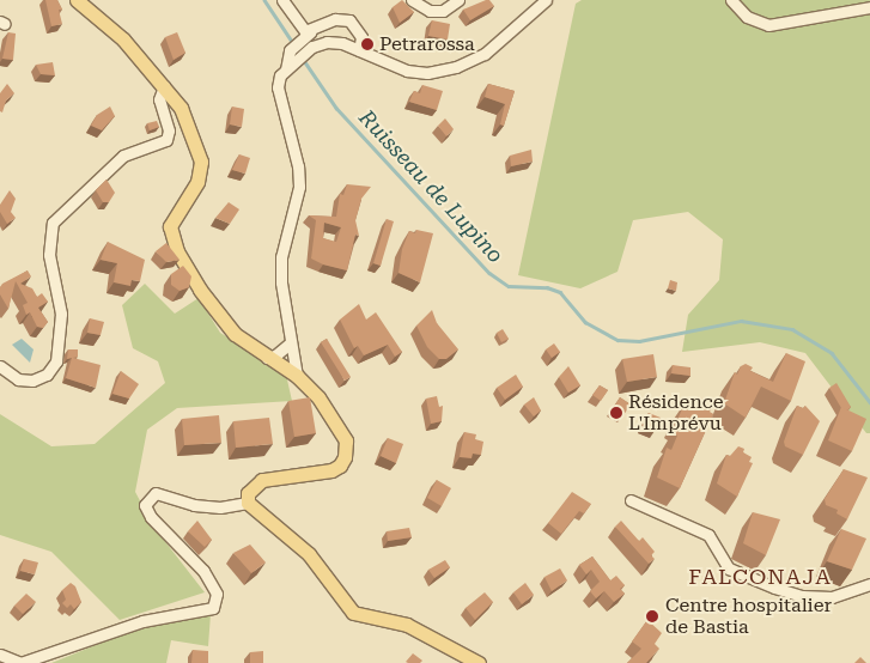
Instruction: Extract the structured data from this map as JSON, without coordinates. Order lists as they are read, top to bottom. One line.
{"districts":["FALCONAJA"],"water":["Ruisseau de Lupino"],"places":["Petrarossa","Résidence L'Imprévu","Centre hospitalier de Bastia"]}
